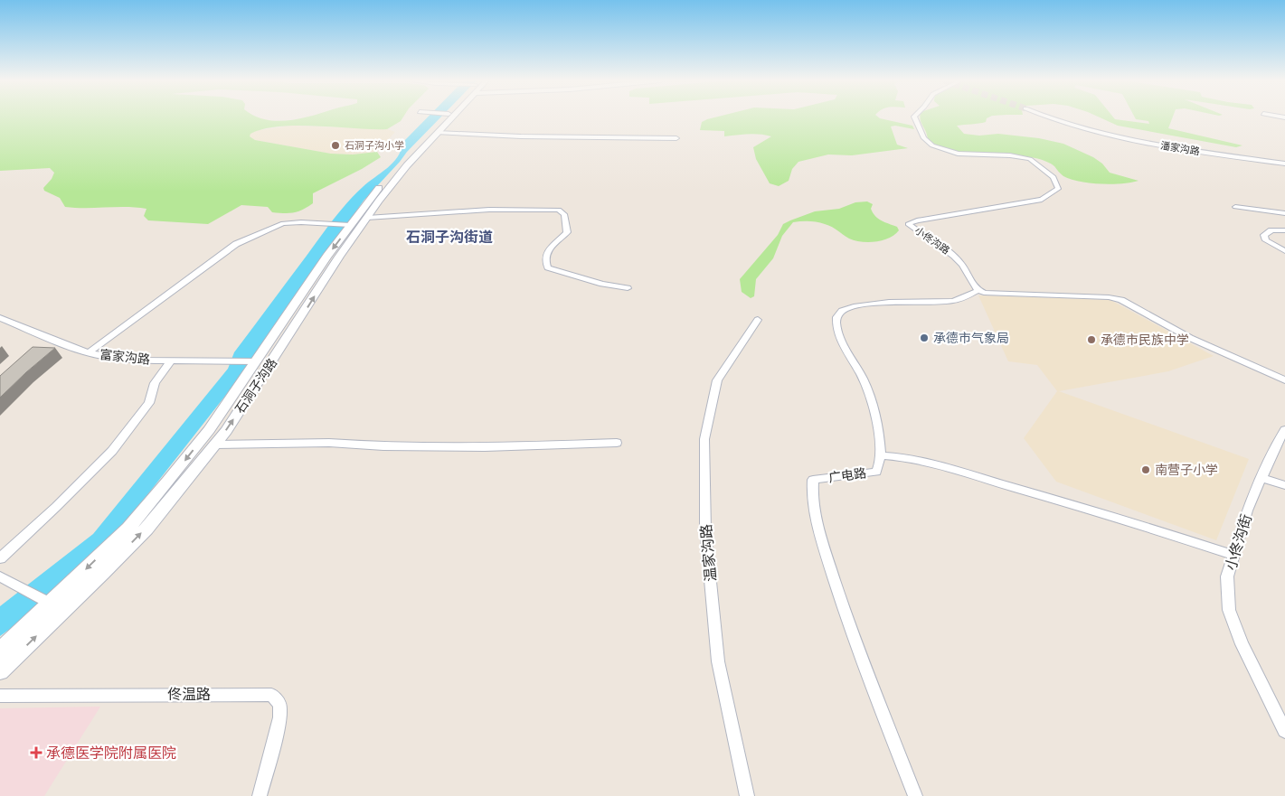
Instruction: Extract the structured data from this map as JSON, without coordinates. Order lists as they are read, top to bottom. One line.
{"streets":{"main road":["潘家沟路","石洞子沟路"],"street":["小佟沟路","富家沟路","广电路","小佟沟街","温家沟路","佟温路"]},"crossings":[["小佟沟路","广电路"],["富家沟路","石洞子沟路"]],"districts":["石洞子沟街道"],"places":{"other":["石洞子沟小学","承德市气象局","承德市民族中学","南营子小学"],"health":["承德医学院附属医院"]}}
